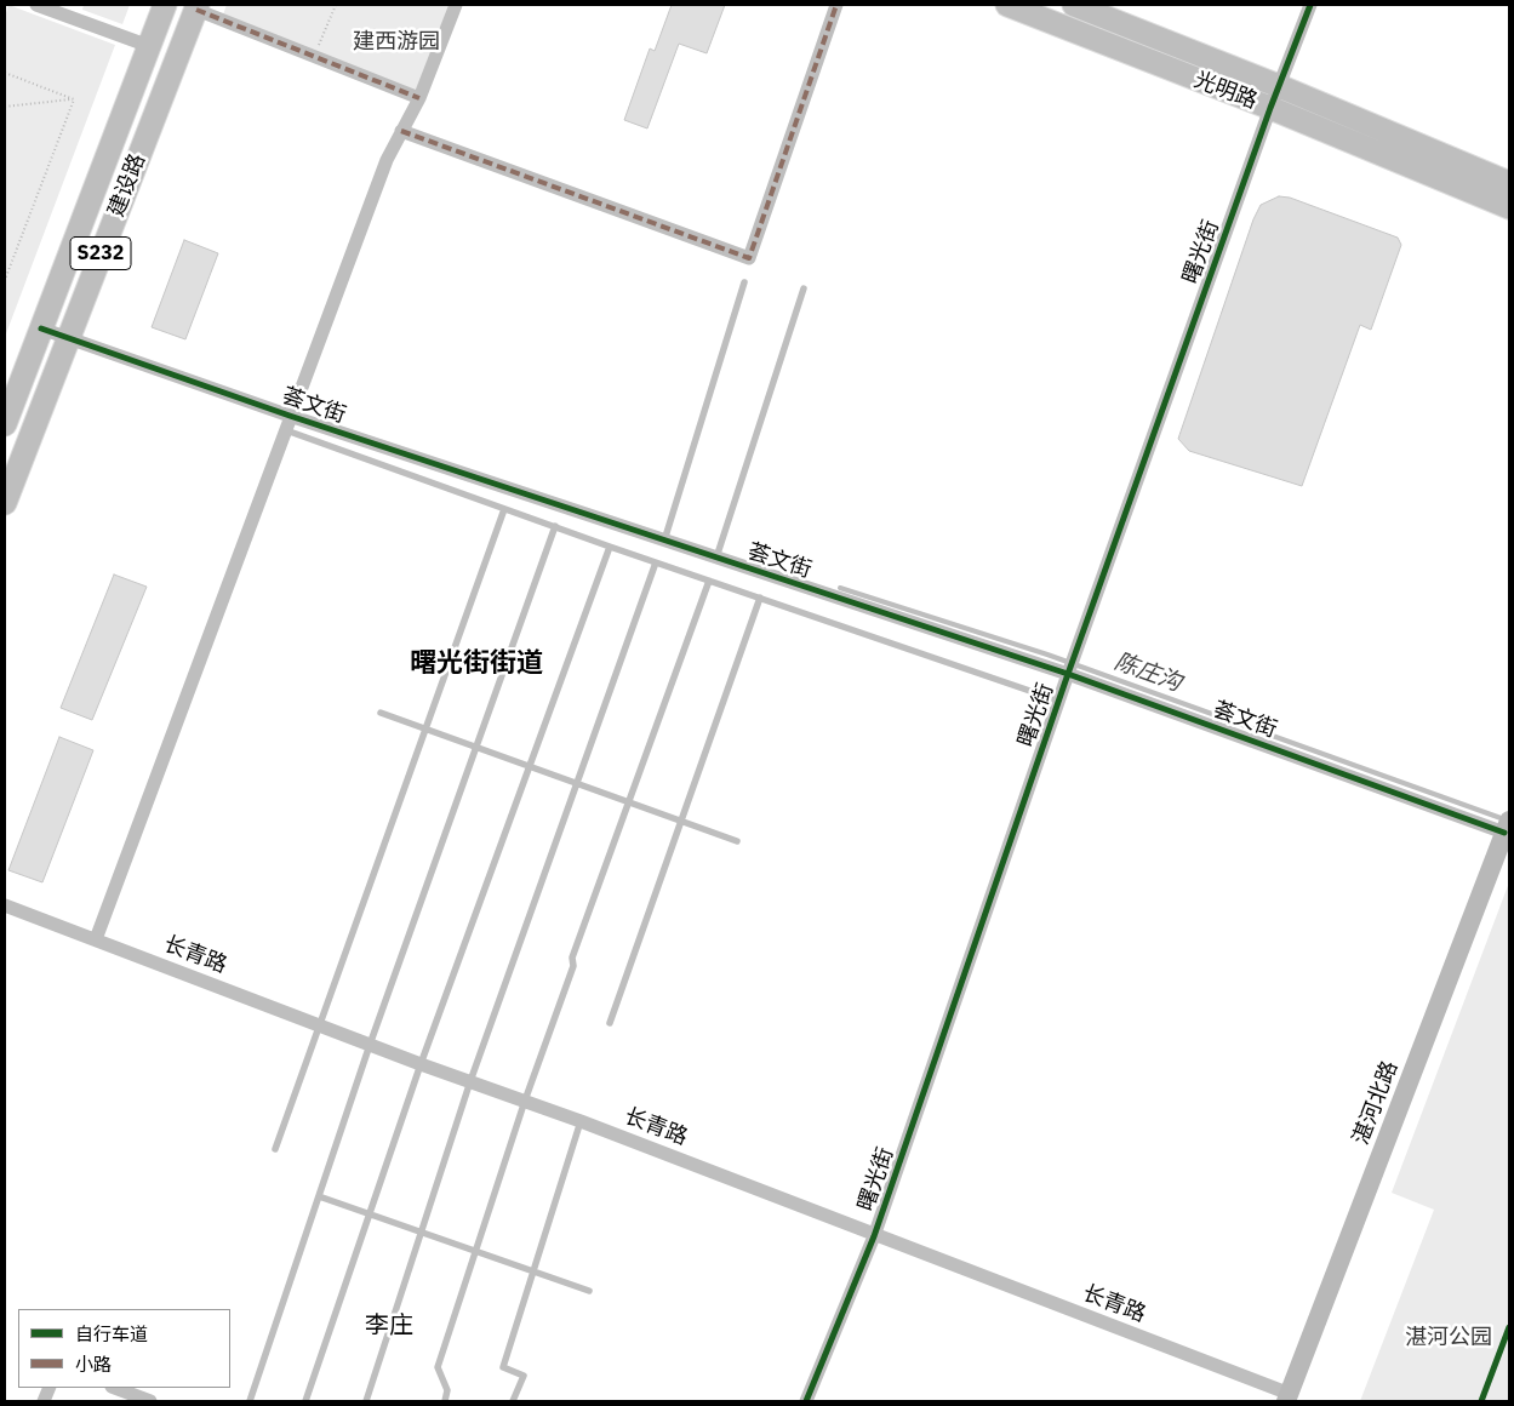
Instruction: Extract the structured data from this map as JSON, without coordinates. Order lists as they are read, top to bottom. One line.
{"streets":{"main road":["光明路","建设路","S232"],"street":["曙光街","荟文街","长青路","湛河北路"]},"crossings":[["光明路","曙光街"],["建设路","荟文街"],["曙光街","荟文街"],["曙光街","长青路"],["荟文街","湛河北路"],["长青路","湛河北路"]],"districts":["曙光街街道","李庄"],"water":["陈庄沟"],"parks":["建西游园","湛河公园"],"legend":["自行车道","小路"]}
